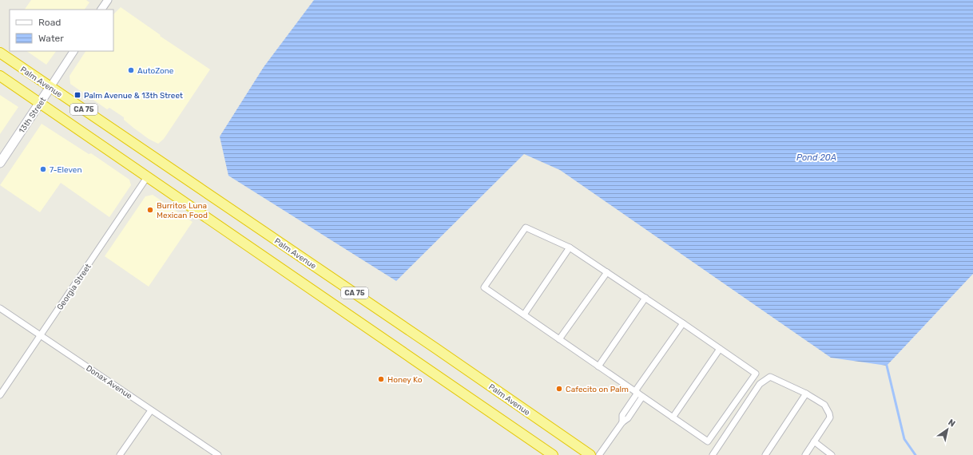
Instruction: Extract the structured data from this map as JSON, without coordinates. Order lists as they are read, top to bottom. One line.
{"streets":{"highway":["Palm Avenue","CA 75"],"main road":["13th Street"],"street":["Georgia Street","Donax Avenue"]},"crossings":[["Palm Avenue","13th Street"],["CA 75","13th Street"],["CA 75","Georgia Street"],["Georgia Street","Donax Avenue"]],"water":["Pond 20A"],"places":{"other":["AutoZone","7-Eleven","Burritos Luna Mexican Food","Honey Ko","Cafecito on Palm"],"transit":["Palm Avenue & 13th Street"]},"legend":["Road","Water"],"north":"top right"}
